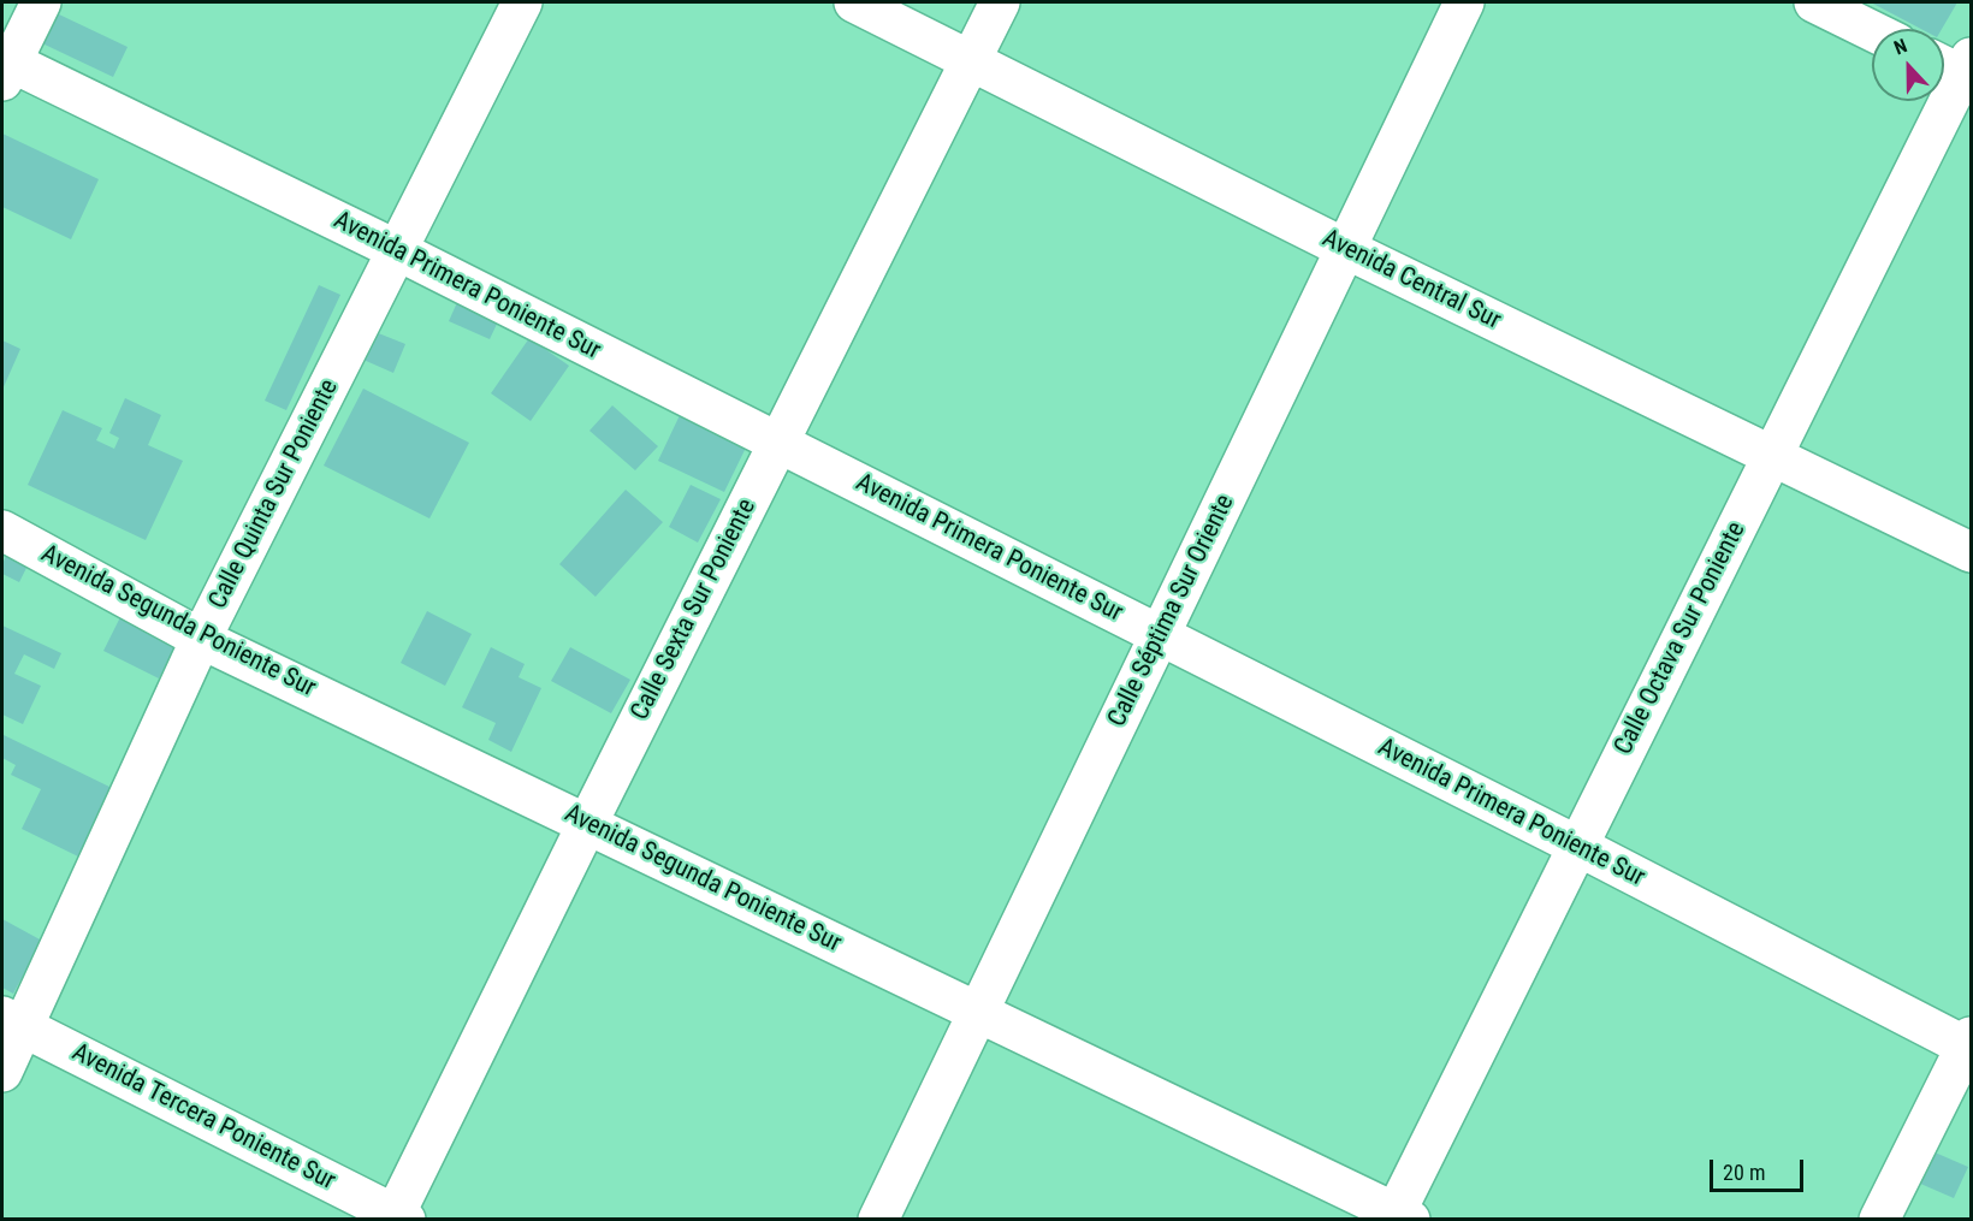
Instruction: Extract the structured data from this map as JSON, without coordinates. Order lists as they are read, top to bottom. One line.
{"streets":{"street":["Avenida Central Sur","Avenida Primera Poniente Sur","Calle Quinta Sur Poniente","Calle Sexta Sur Poniente","Calle Séptima Sur Oriente","Avenida Segunda Poniente Sur","Calle Octava Sur Poniente","Avenida Tercera Poniente Sur"]},"crossings":[["Avenida Central Sur","Calle Sexta Sur Poniente"],["Avenida Central Sur","Calle Séptima Sur Oriente"],["Avenida Central Sur","Calle Octava Sur Poniente"],["Avenida Primera Poniente Sur","Calle Quinta Sur Poniente"],["Avenida Primera Poniente Sur","Calle Sexta Sur Poniente"],["Avenida Primera Poniente Sur","Calle Séptima Sur Oriente"],["Avenida Primera Poniente Sur","Calle Octava Sur Poniente"],["Calle Quinta Sur Poniente","Avenida Segunda Poniente Sur"],["Calle Quinta Sur Poniente","Avenida Tercera Poniente Sur"],["Calle Sexta Sur Poniente","Avenida Segunda Poniente Sur"],["Calle Sexta Sur Poniente","Avenida Tercera Poniente Sur"],["Calle Séptima Sur Oriente","Avenida Segunda Poniente Sur"],["Avenida Segunda Poniente Sur","Calle Octava Sur Poniente"]],"scale_bar":"20 m","north":"top"}
